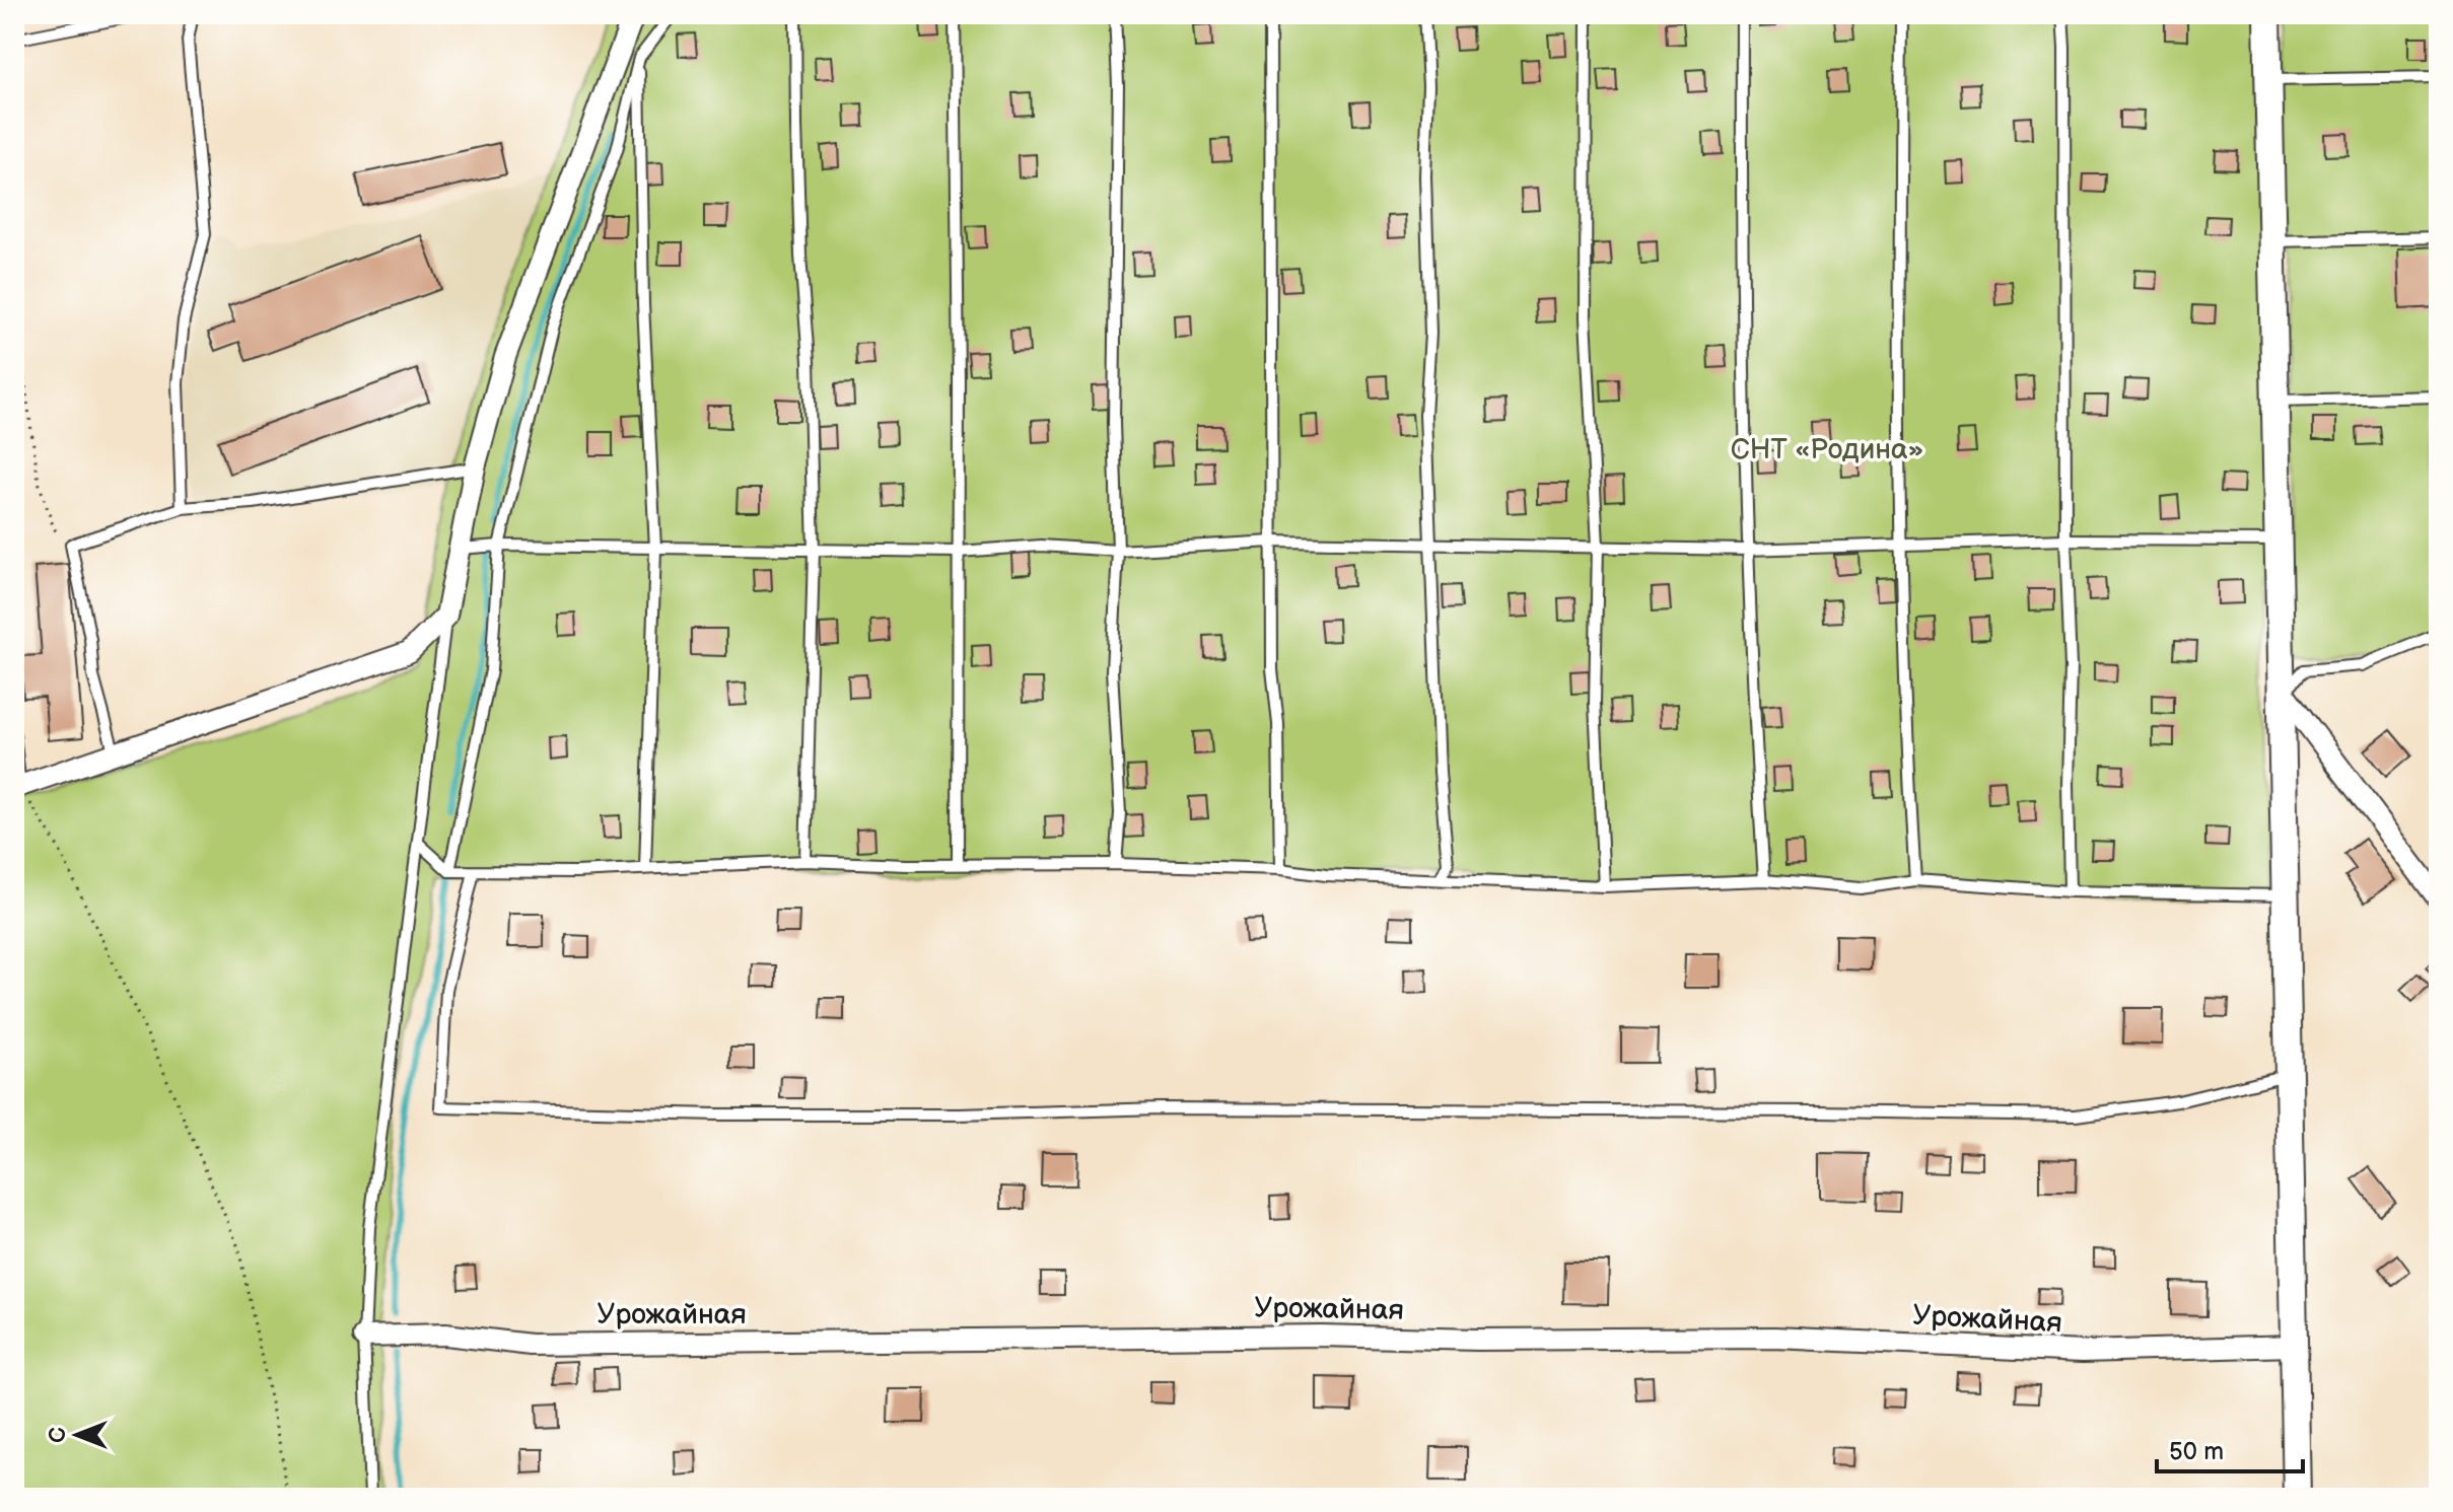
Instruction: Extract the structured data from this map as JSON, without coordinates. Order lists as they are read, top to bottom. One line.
{"streets":{"street":["Урожайная"]},"parks":["СНТ «Родина»"],"scale_bar":"50 m","north":"left"}
